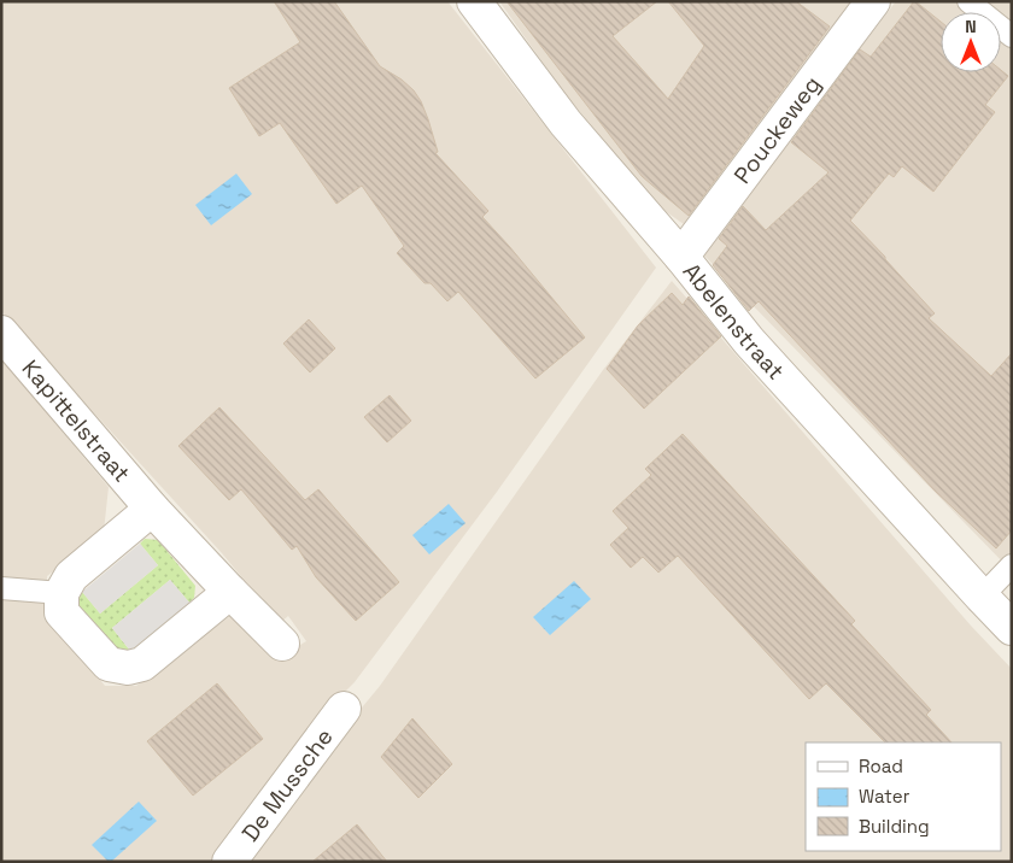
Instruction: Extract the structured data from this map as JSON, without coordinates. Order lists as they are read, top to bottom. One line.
{"streets":{"street":["Pouckeweg","Abelenstraat","Kapittelstraat","De Mussche"]},"crossings":[["Pouckeweg","Abelenstraat"]],"legend":["Road","Water","Building"],"north":"top"}
